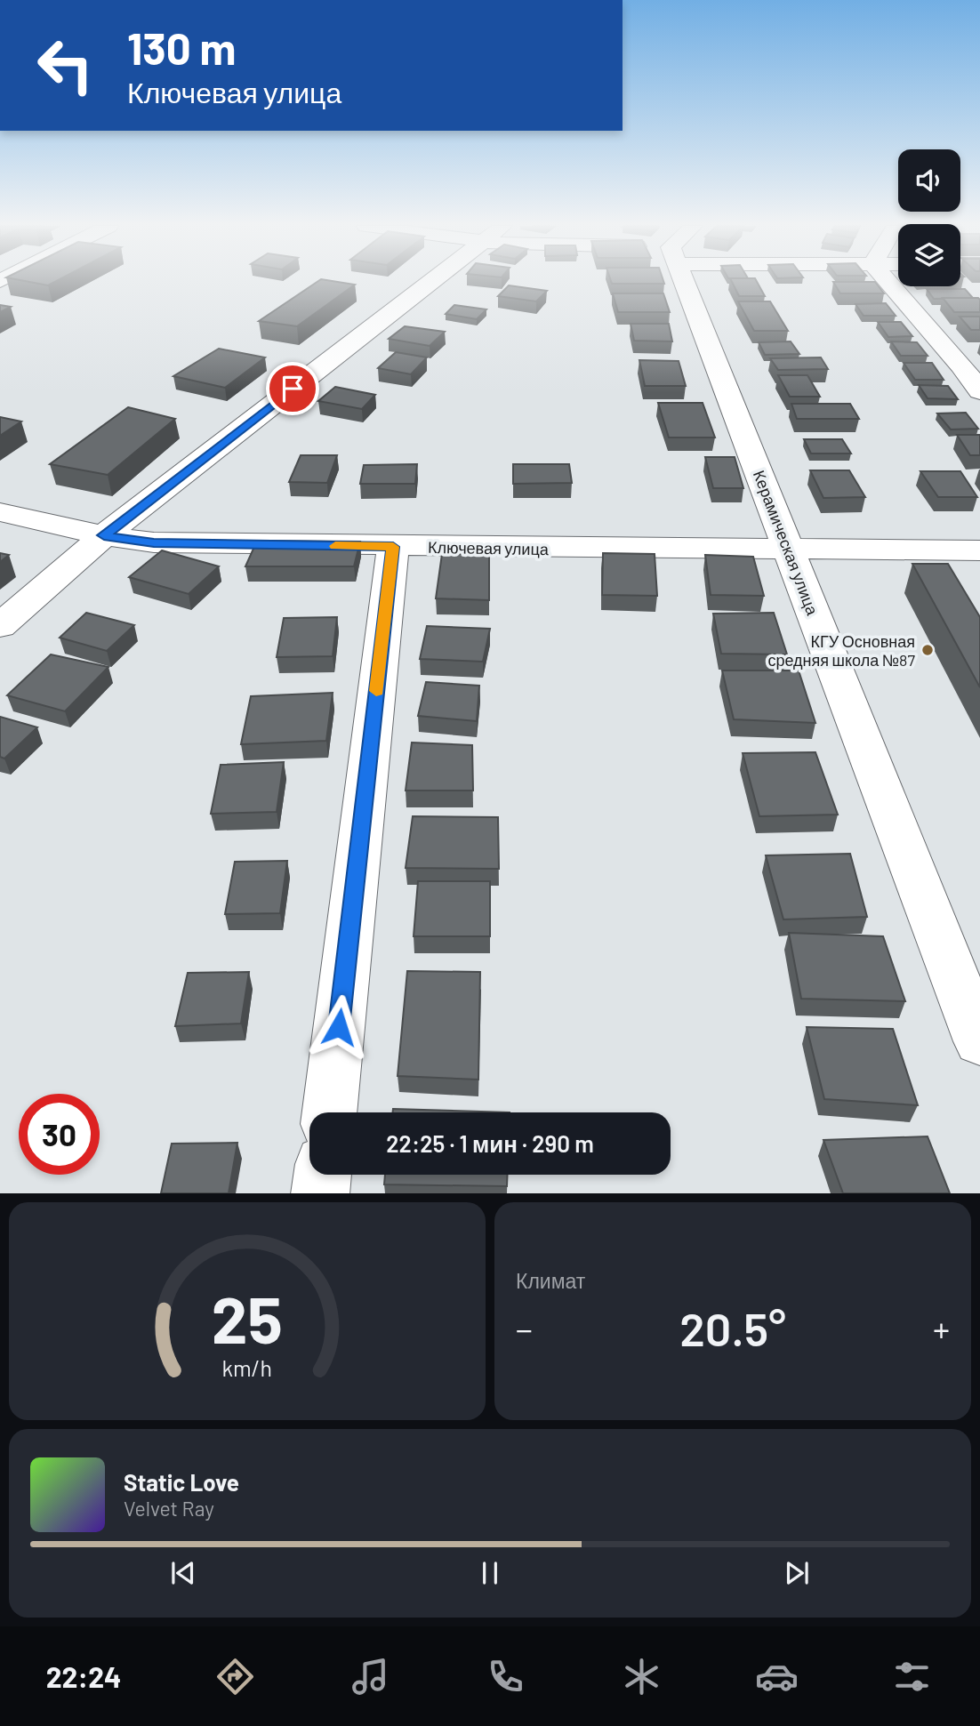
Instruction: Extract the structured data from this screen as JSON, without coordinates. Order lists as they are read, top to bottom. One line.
{"streets":{"street":["Керамическая улица","Ключевая улица"]},"crossings":[["Керамическая улица","Ключевая улица"]],"places":["КГУ Основная средняя школа №87"],"page":{"turn":["130 m","Ключевая улица"],"limit":"30","trip":"22:25 · 1 мин · 290 m","tile":"Климат","heat":["−","20.5°","+"],"song":["Static Love","Velvet Ray"],"tabs":"22:24","gauge":["25","km/h"]}}
